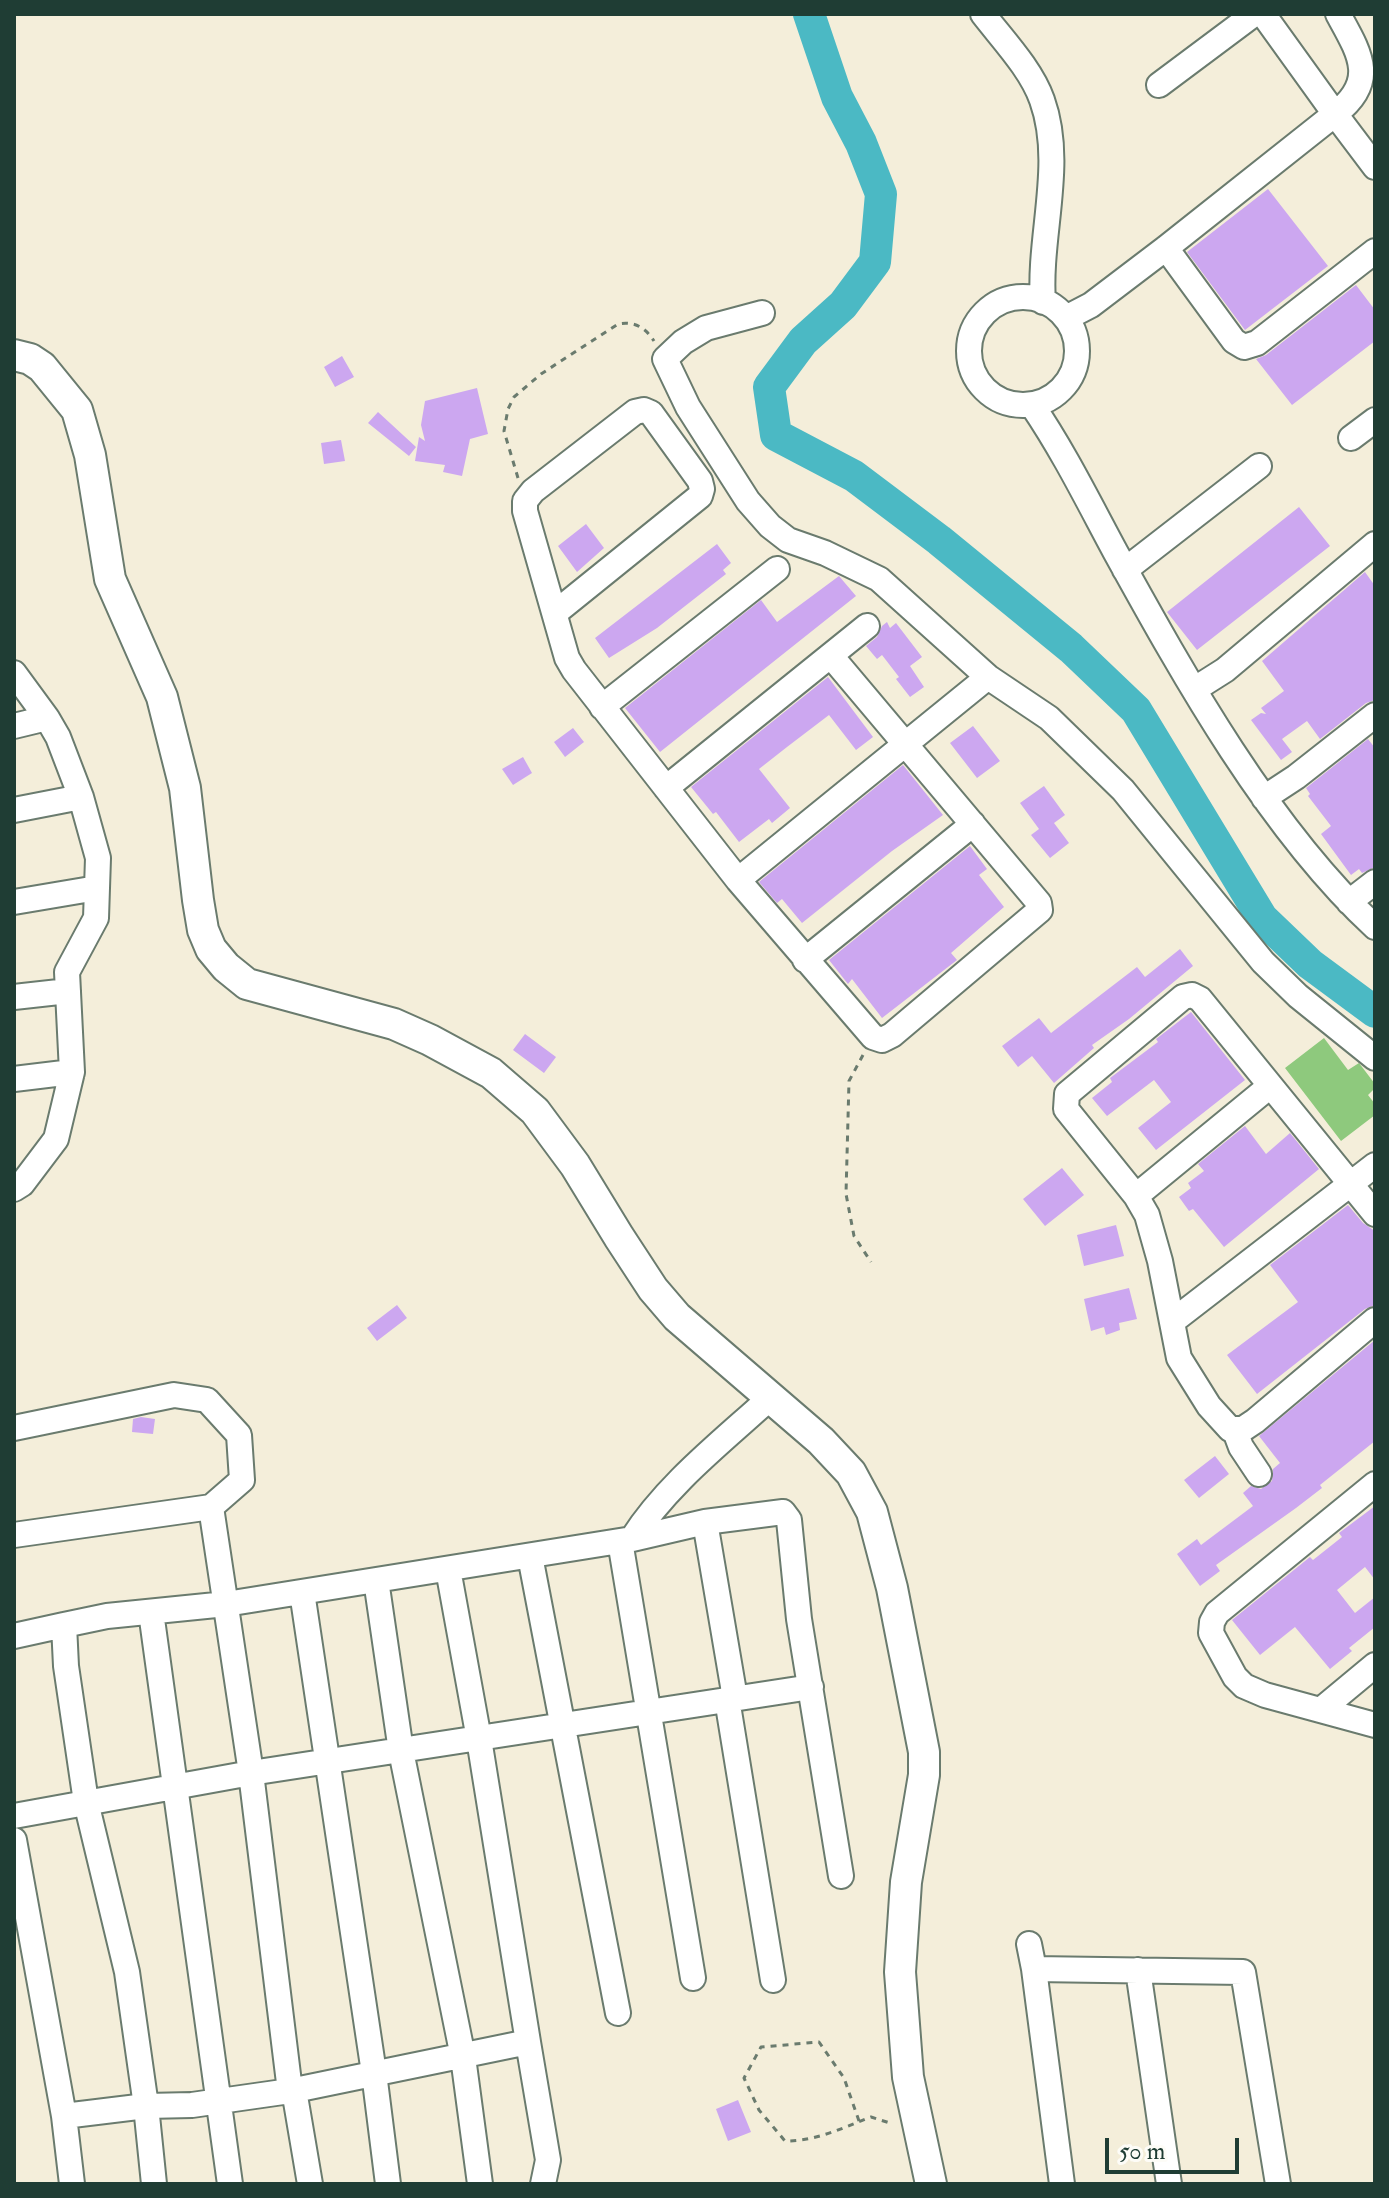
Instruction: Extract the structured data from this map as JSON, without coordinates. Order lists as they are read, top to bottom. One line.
{"scale_bar":"50 m"}
